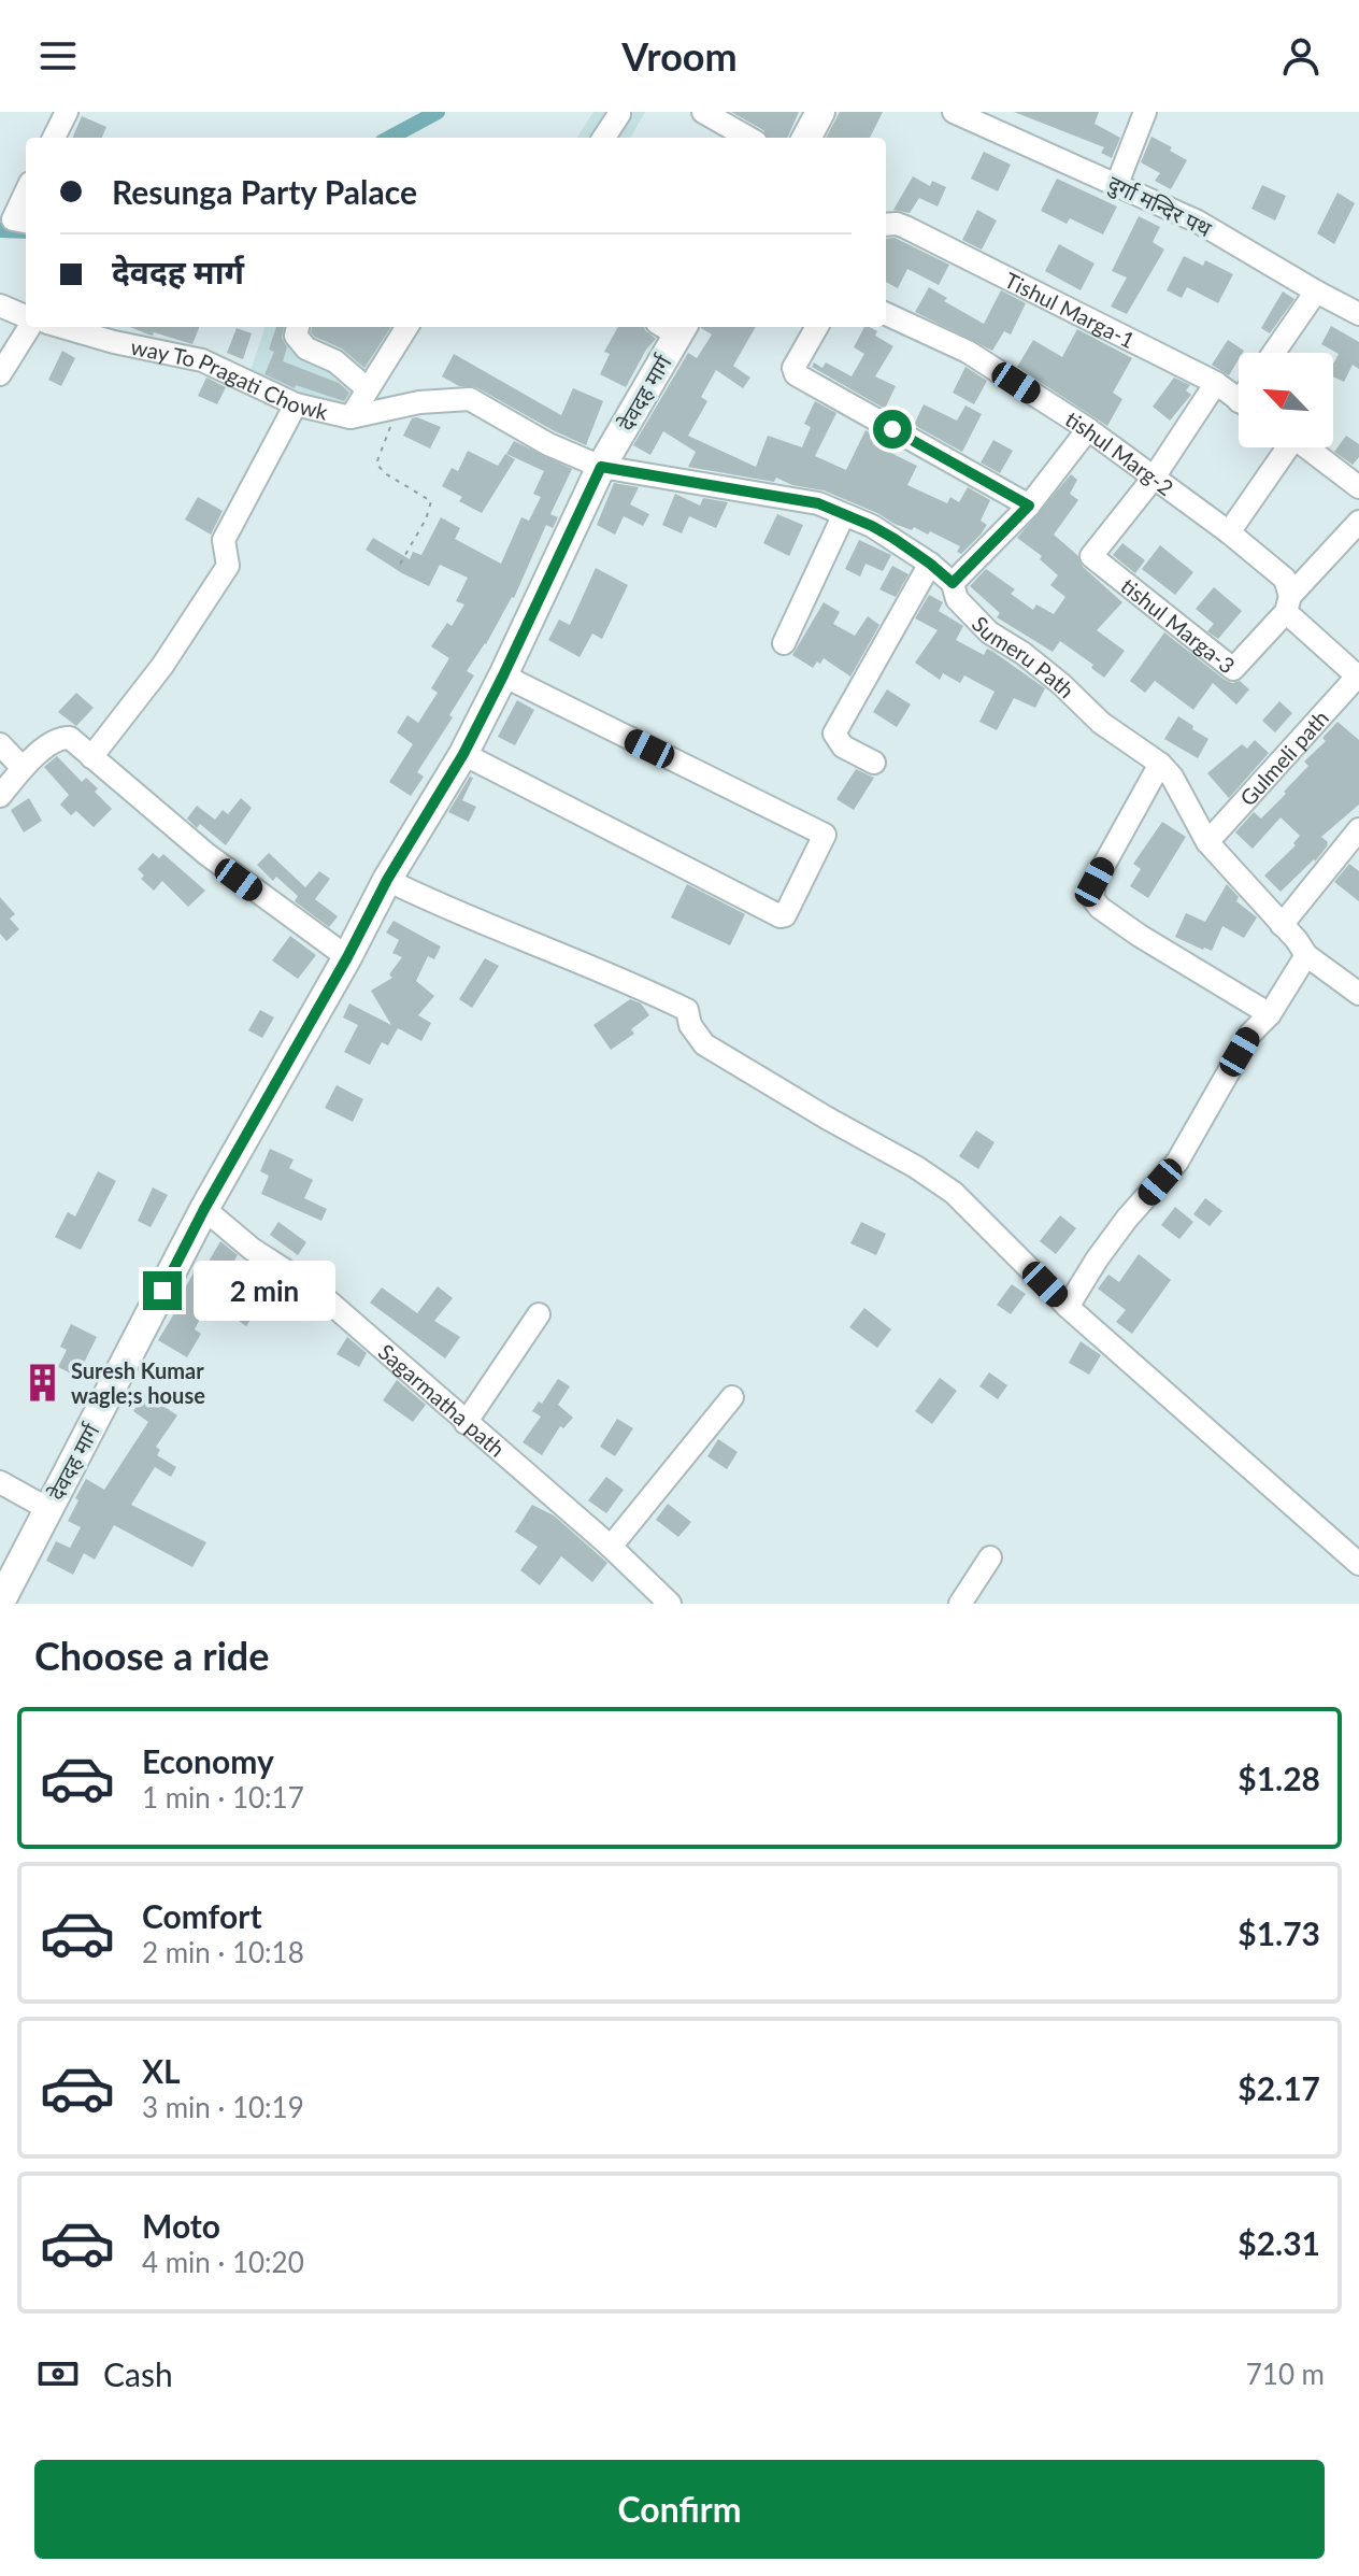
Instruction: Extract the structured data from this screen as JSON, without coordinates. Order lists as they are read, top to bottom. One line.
{"streets":{"main road":["देवदह मार्ग"],"street":["दुर्गा मन्दिर पथ","Tishul Marga-1","way To Pragati Chowk","tishul Marg-2","tishul Marga-3","Sumeru Path","Gulmeli path","Sagarmatha path"]},"crossings":[["way To Pragati Chowk","देवदह मार्ग"],["way To Pragati Chowk","Sumeru Path"],["देवदह मार्ग","Sumeru Path"],["देवदह मार्ग","Sagarmatha path"],["tishul Marg-2","tishul Marga-3"],["tishul Marg-2","Gulmeli path"],["Sumeru Path","Gulmeli path"]],"places":{"building":["Suresh Kumar wagle;s house"]},"north":"top left","page":{"header":"Vroom","banner":["Resunga Party Palace","देवदह मार्ग"],"bubble":"2 min","heading":"Choose a ride","list":[{"name":"Economy","note":"1 min · 10:17","value":"$1.28"},{"name":"Comfort","note":"2 min · 10:18","value":"$1.73"},{"name":"XL","note":"3 min · 10:19","value":"$2.17"},{"name":"Moto","note":"4 min · 10:20","value":"$2.31"}],"pay":["Cash","710 m"],"buttons":"Confirm"}}
